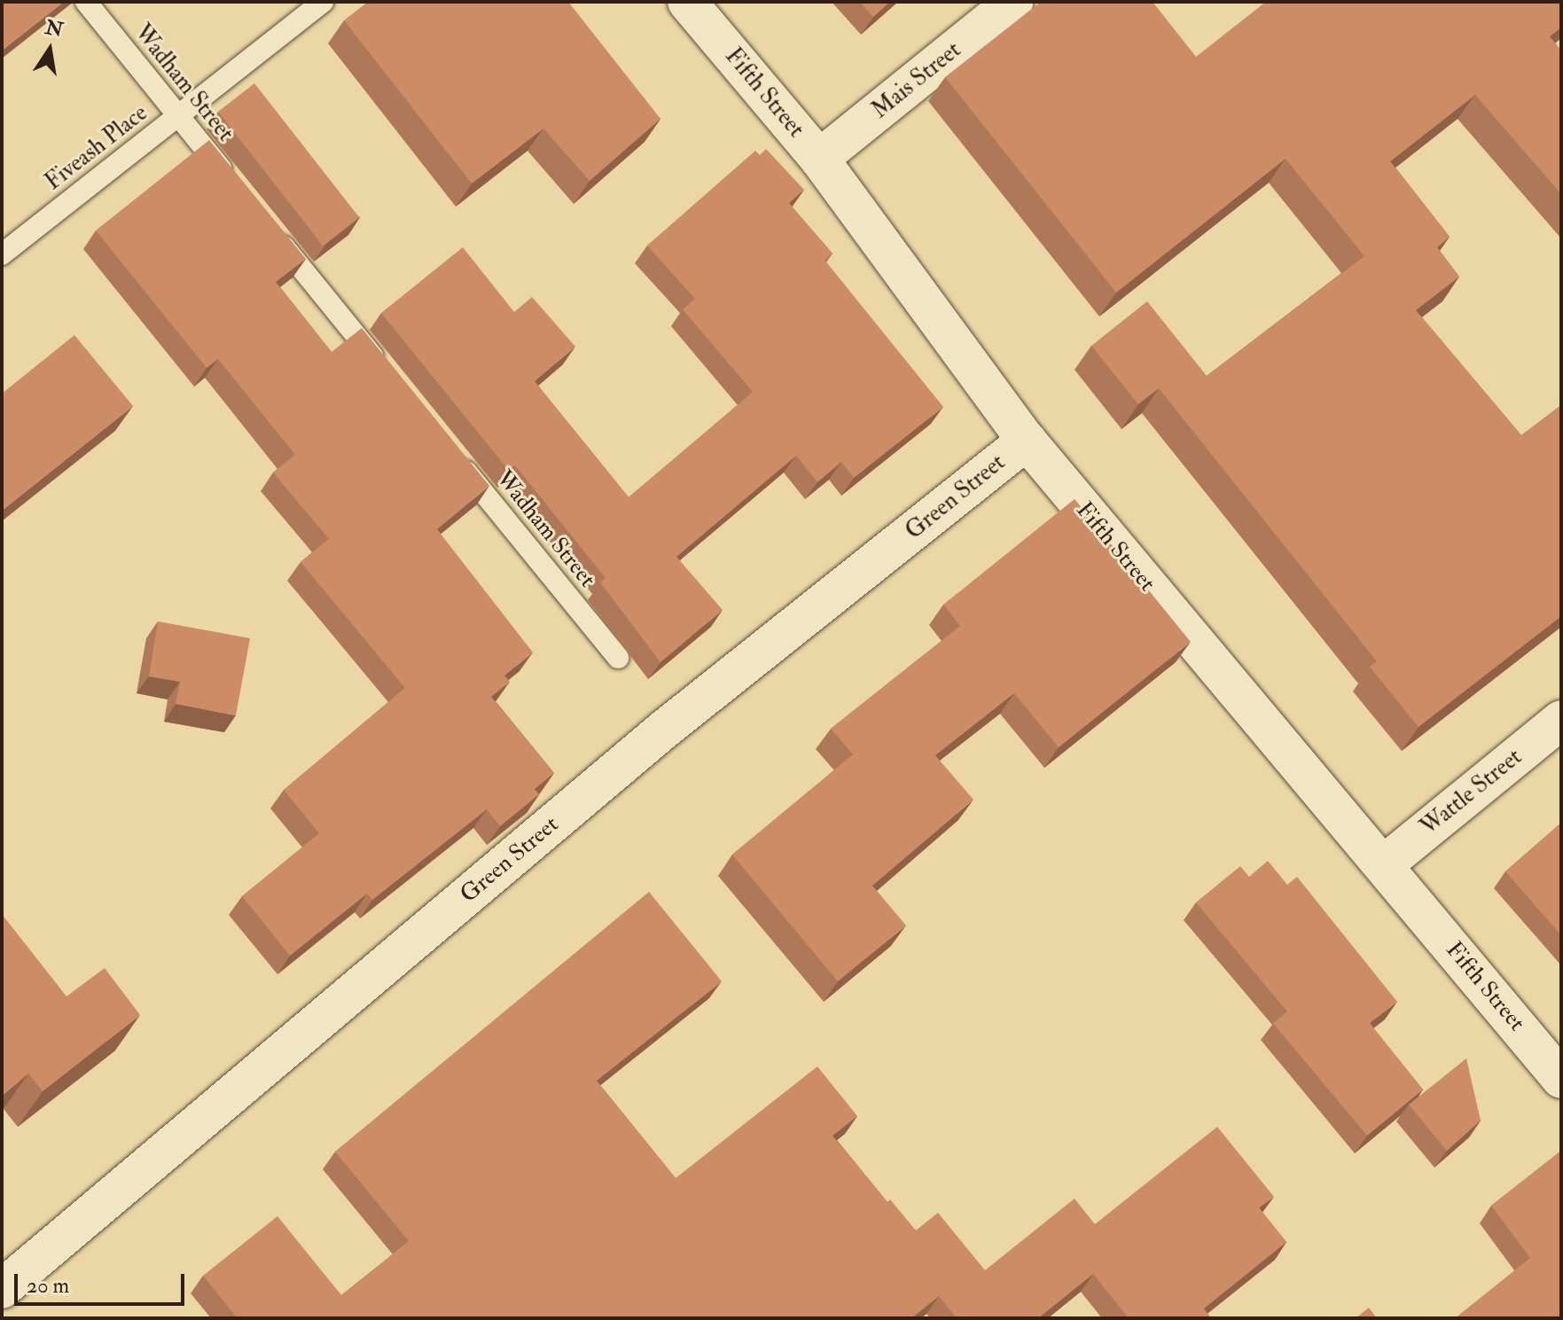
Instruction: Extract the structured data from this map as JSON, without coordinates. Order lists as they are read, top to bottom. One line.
{"streets":{"street":["Mais Street","Fifth Street","Green Street","Wattle Street"],"lane":["Wadham Street","Fiveash Place"]},"crossings":[["Mais Street","Fifth Street"],["Wadham Street","Fiveash Place"],["Fifth Street","Green Street"],["Fifth Street","Wattle Street"]],"scale_bar":"20 m","north":"top"}
